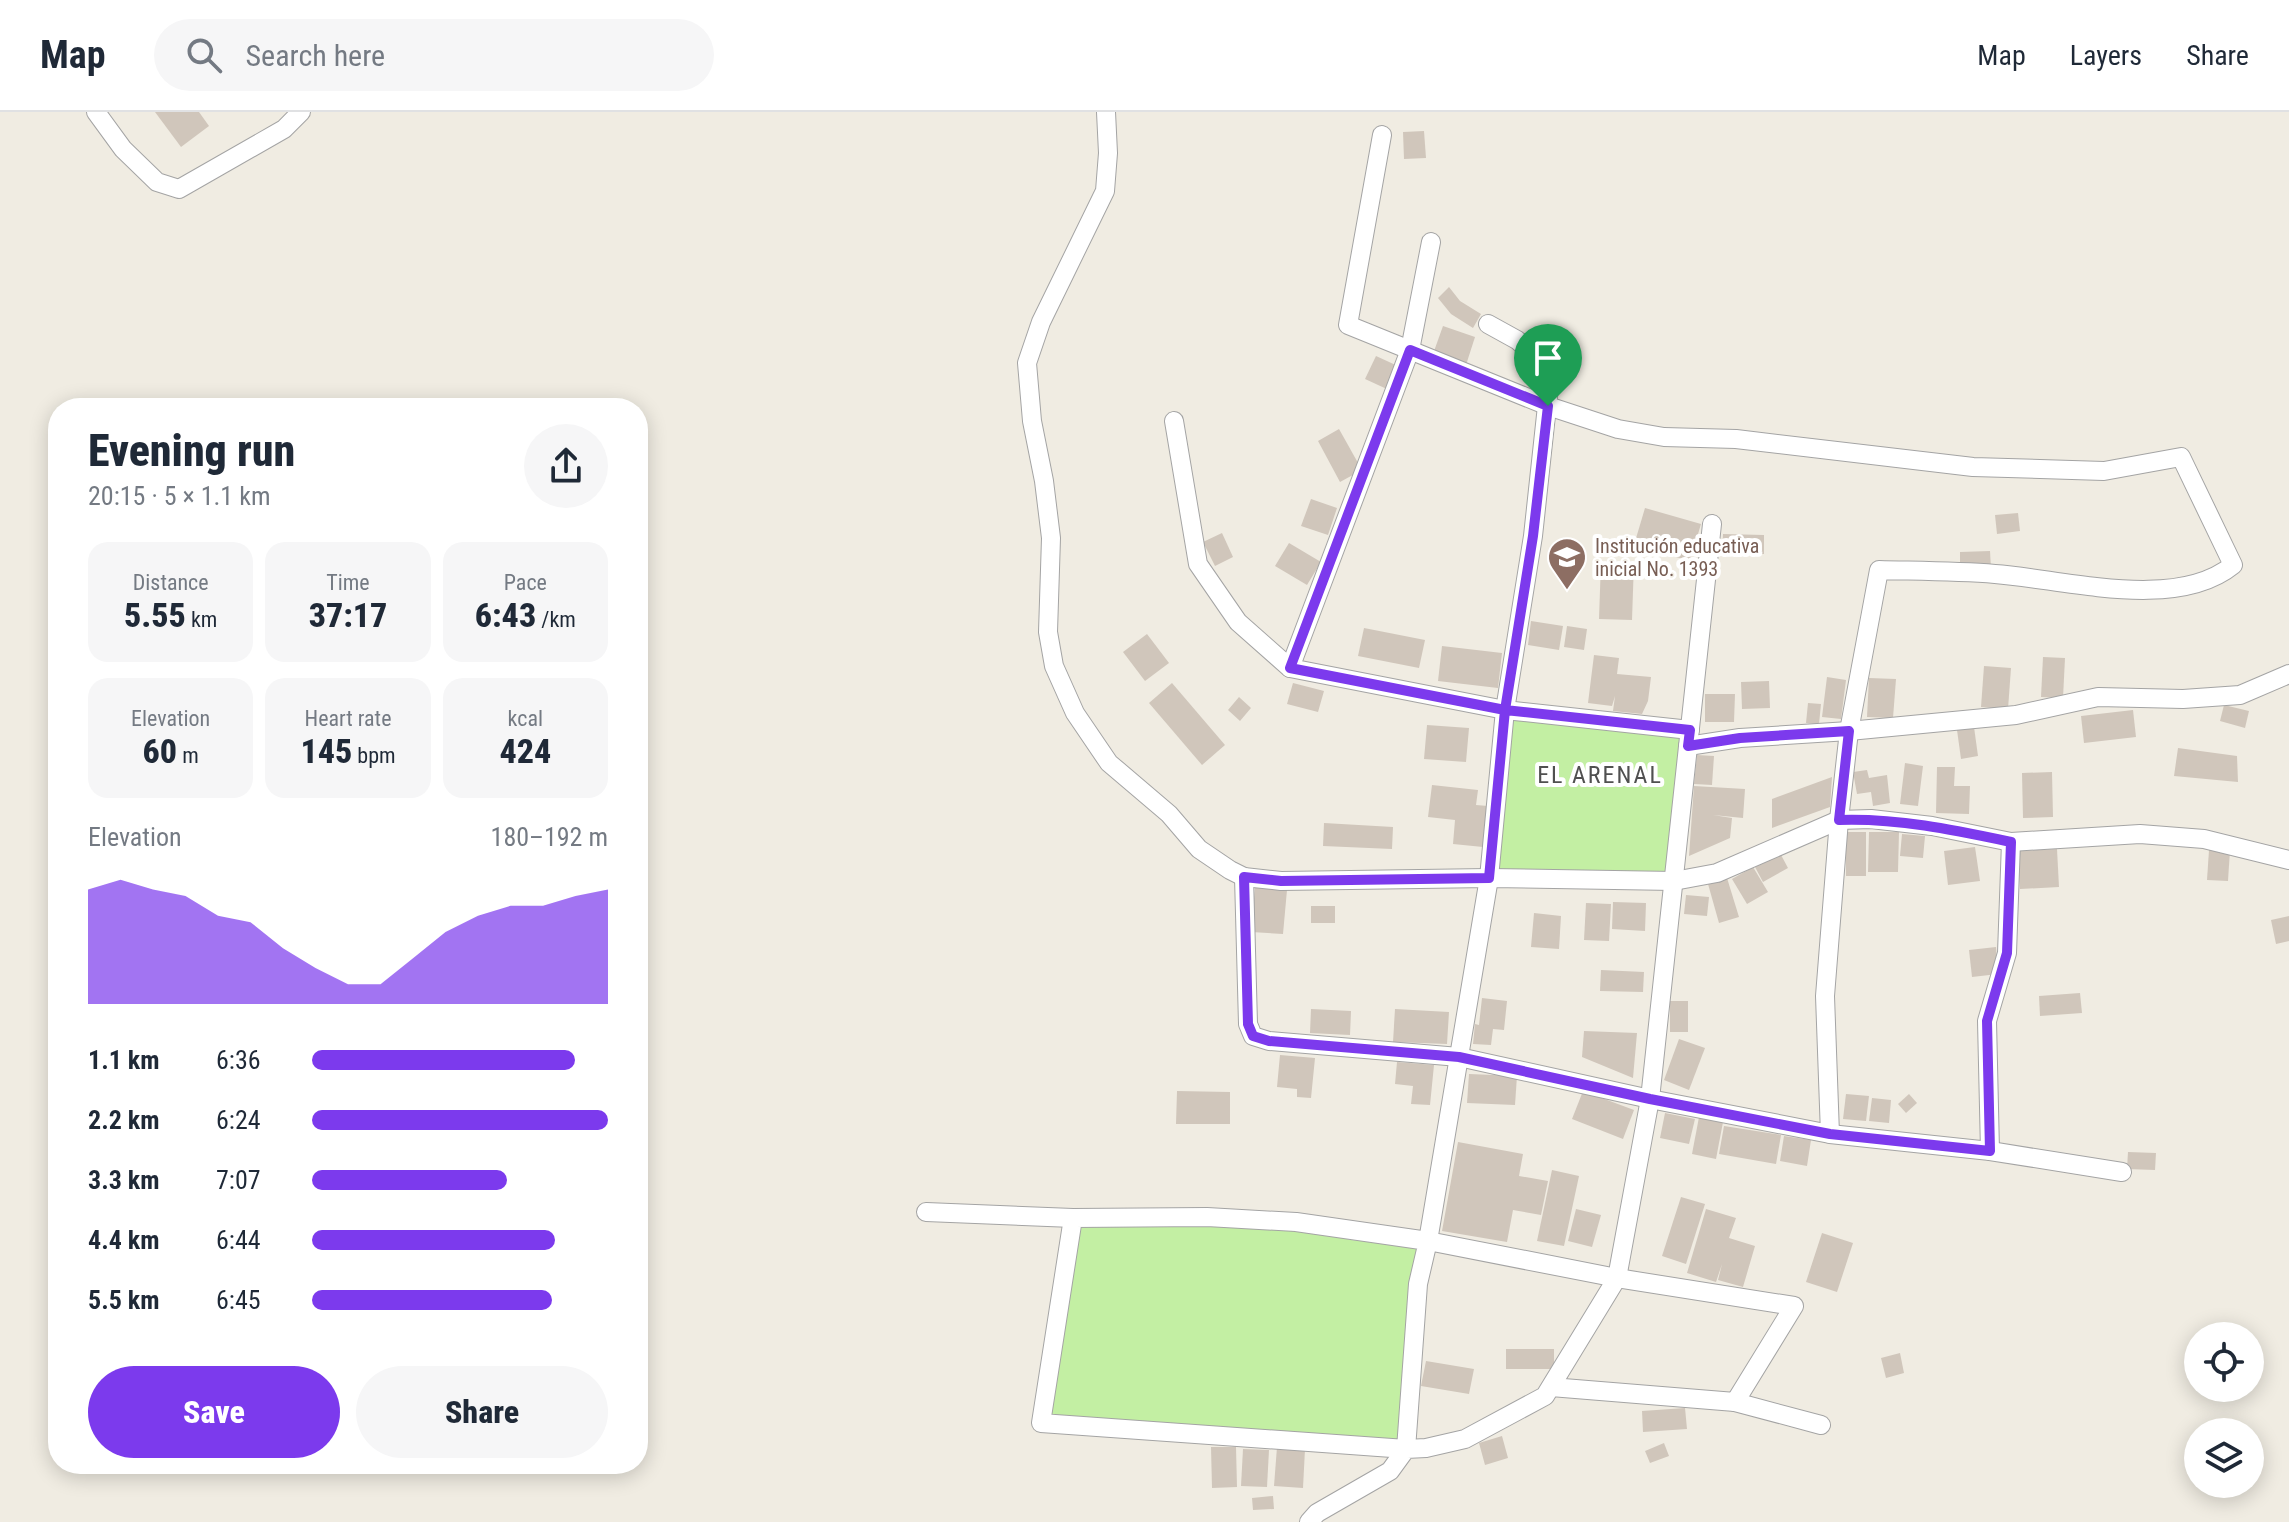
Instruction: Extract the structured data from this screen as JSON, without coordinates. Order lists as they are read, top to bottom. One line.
{"districts":["EL ARENAL"],"places":{"school or university":["Institución educativa inicial No. 1393"]},"page":{"header":"Map","search":"Search here","nav":["Map","Layers","Share"],"heading":["Evening run","20:15 · 5 × 1.1 km"],"stats":[["Distance","5.55 km"],["Time","37:17"],["Pace","6:43 /km"],["Elevation","60 m"],["Heart rate","145 bpm"],["kcal","424"]],"chart":["Elevation","180–192 m"],"list":[{"name":"1.1 km","note":"6:36"},{"name":"2.2 km","note":"6:24"},{"name":"3.3 km","note":"7:07"},{"name":"4.4 km","note":"6:44"},{"name":"5.5 km","note":"6:45"}],"buttons":["Save","Share"]}}
